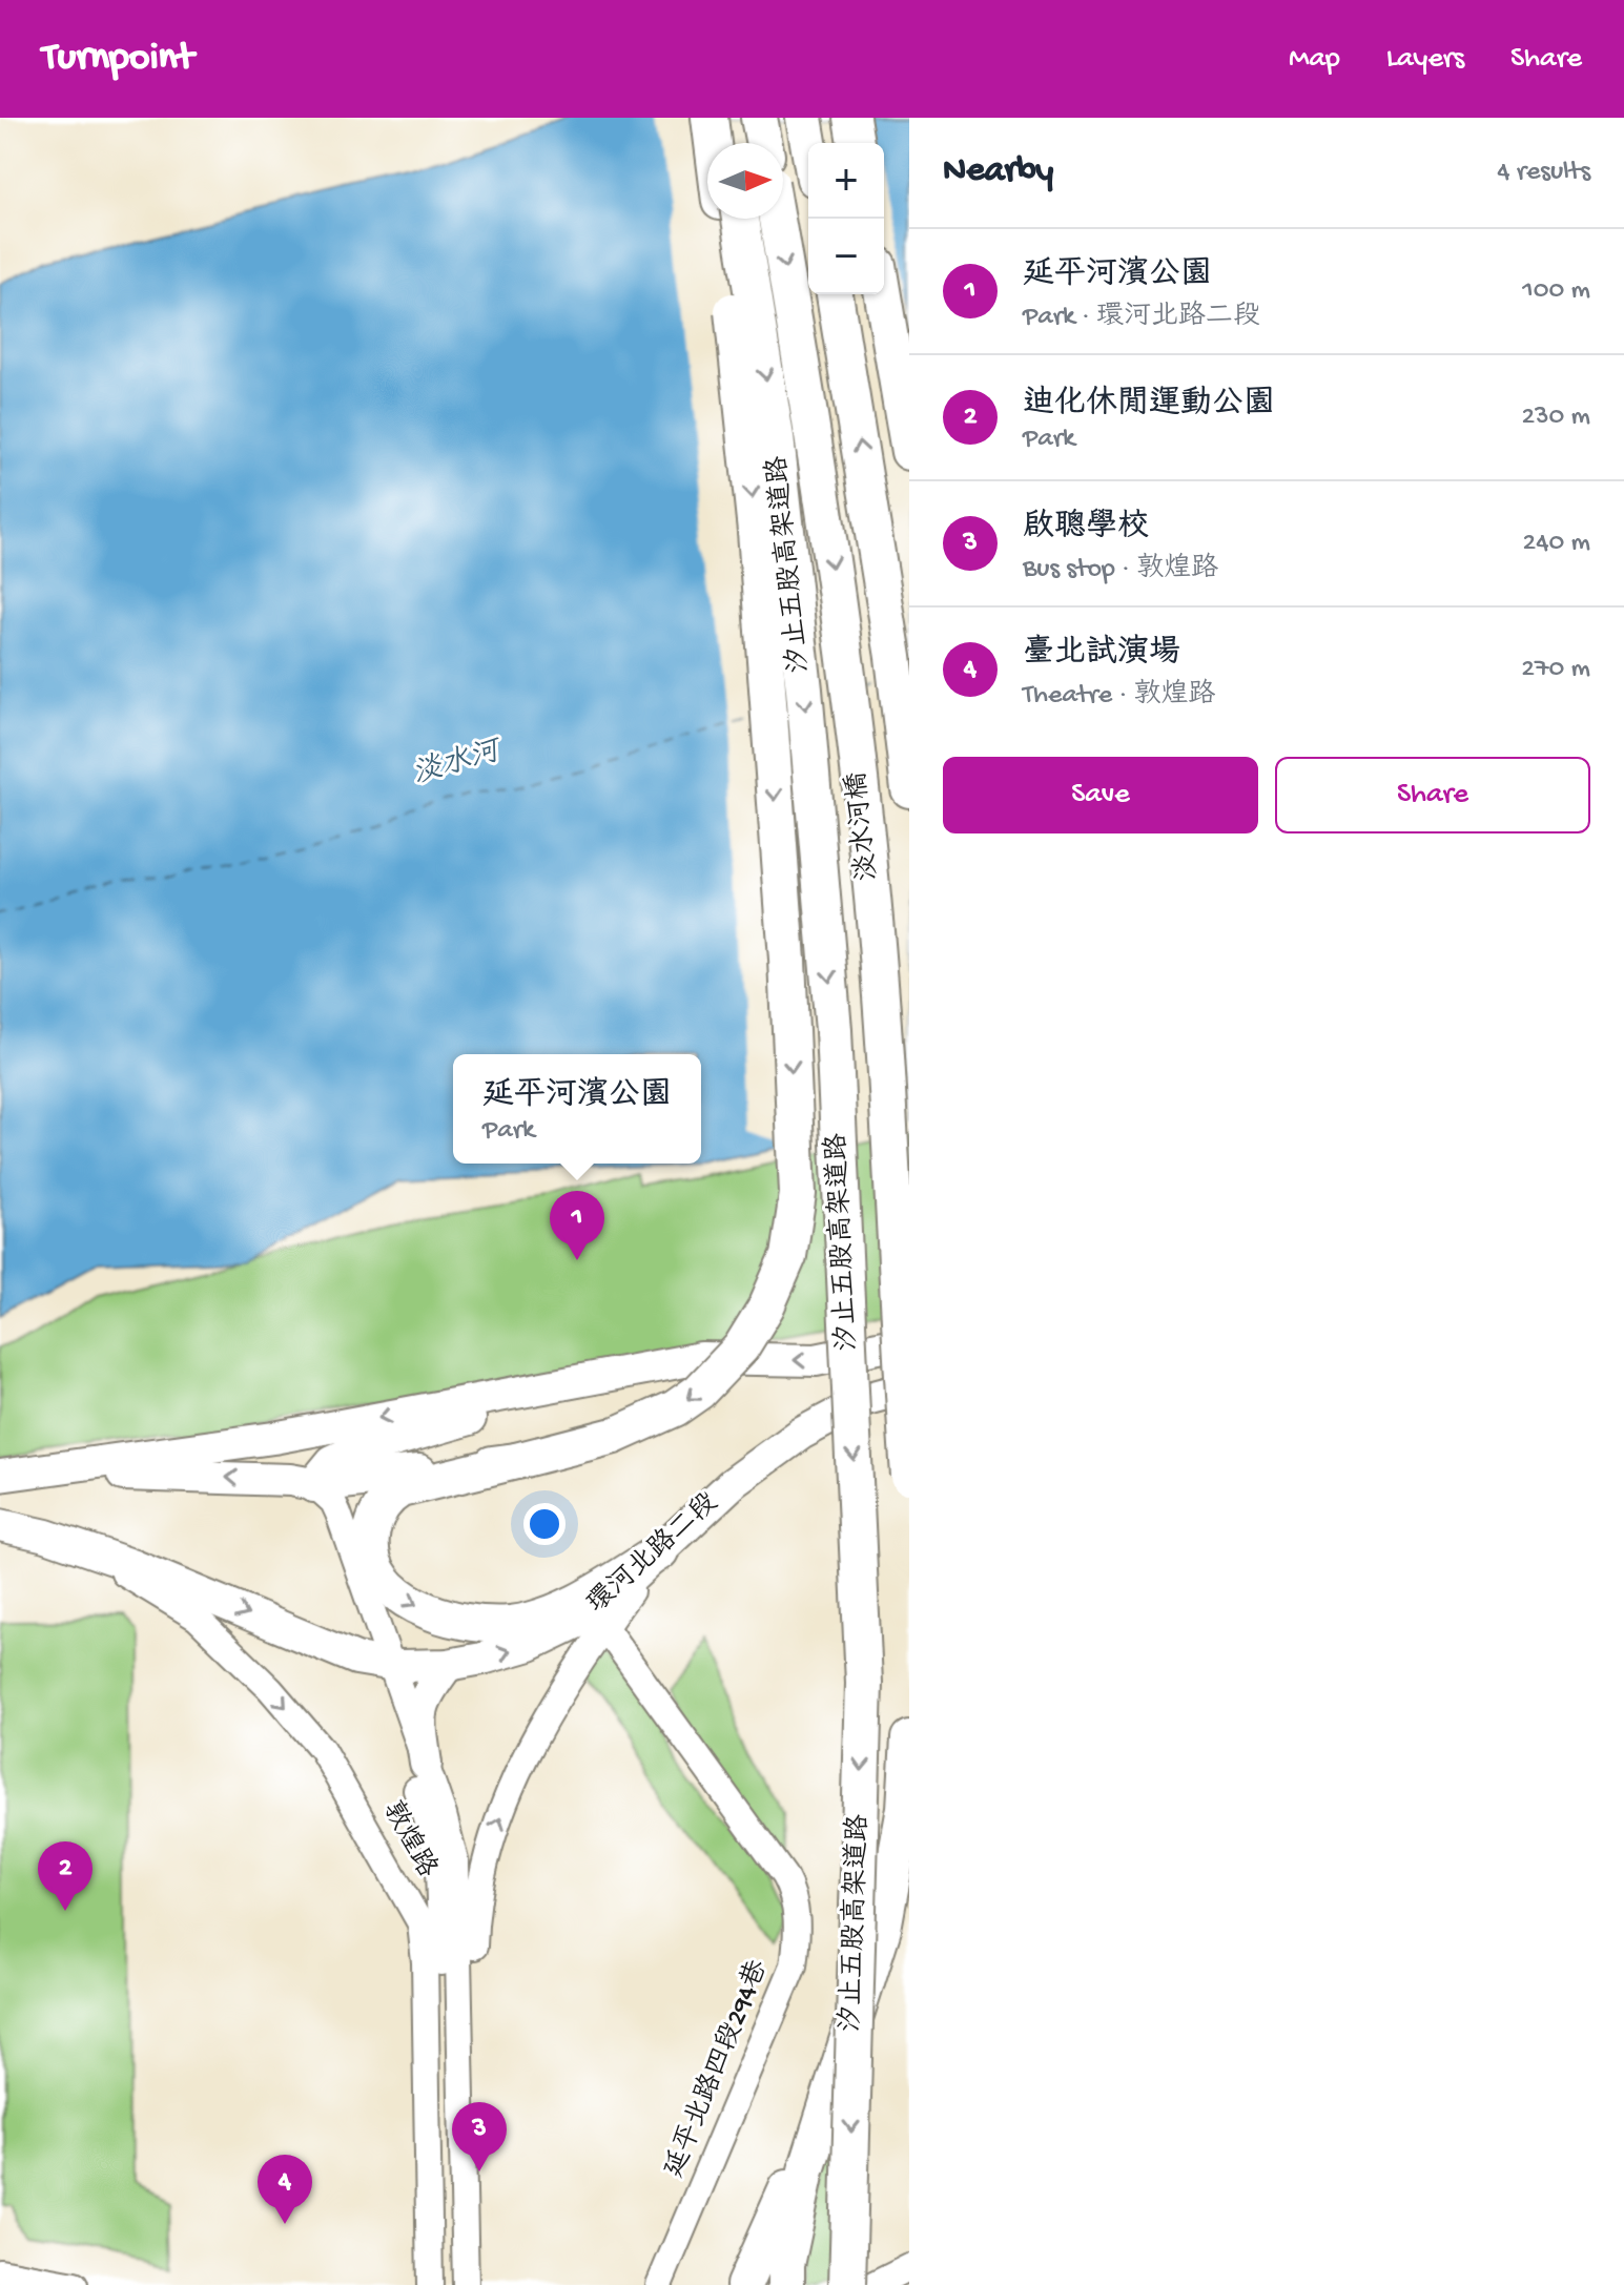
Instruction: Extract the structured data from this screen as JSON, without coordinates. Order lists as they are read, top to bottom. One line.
{"streets":{"highway":["汐止五股高架道路","淡水河橋"],"main road":["環河北路二段"],"street":["敦煌路","延平北路四段294巷"]},"crossings":[["環河北路二段","敦煌路"],["敦煌路","延平北路四段294巷"]],"water":["淡水河"],"north":"right","page":{"header":"Turnpoint","nav":["Map","Layers","Share"],"heading":["Nearby","4 results"],"map_buttons":["+","−"],"list":[{"mark":"1","name":"延平河濱公園","note":"Park · 環河北路二段","value":"100 m"},{"mark":"2","name":"迪化休閒運動公園","note":"Park","value":"230 m"},{"mark":"3","name":"啟聰學校","note":"Bus stop · 敦煌路","value":"240 m"},{"mark":"4","name":"臺北試演場","note":"Theatre · 敦煌路","value":"270 m"}],"buttons":["Save","Share"],"popup":["延平河濱公園","Park"],"pins":["1","2","3","4"]}}
